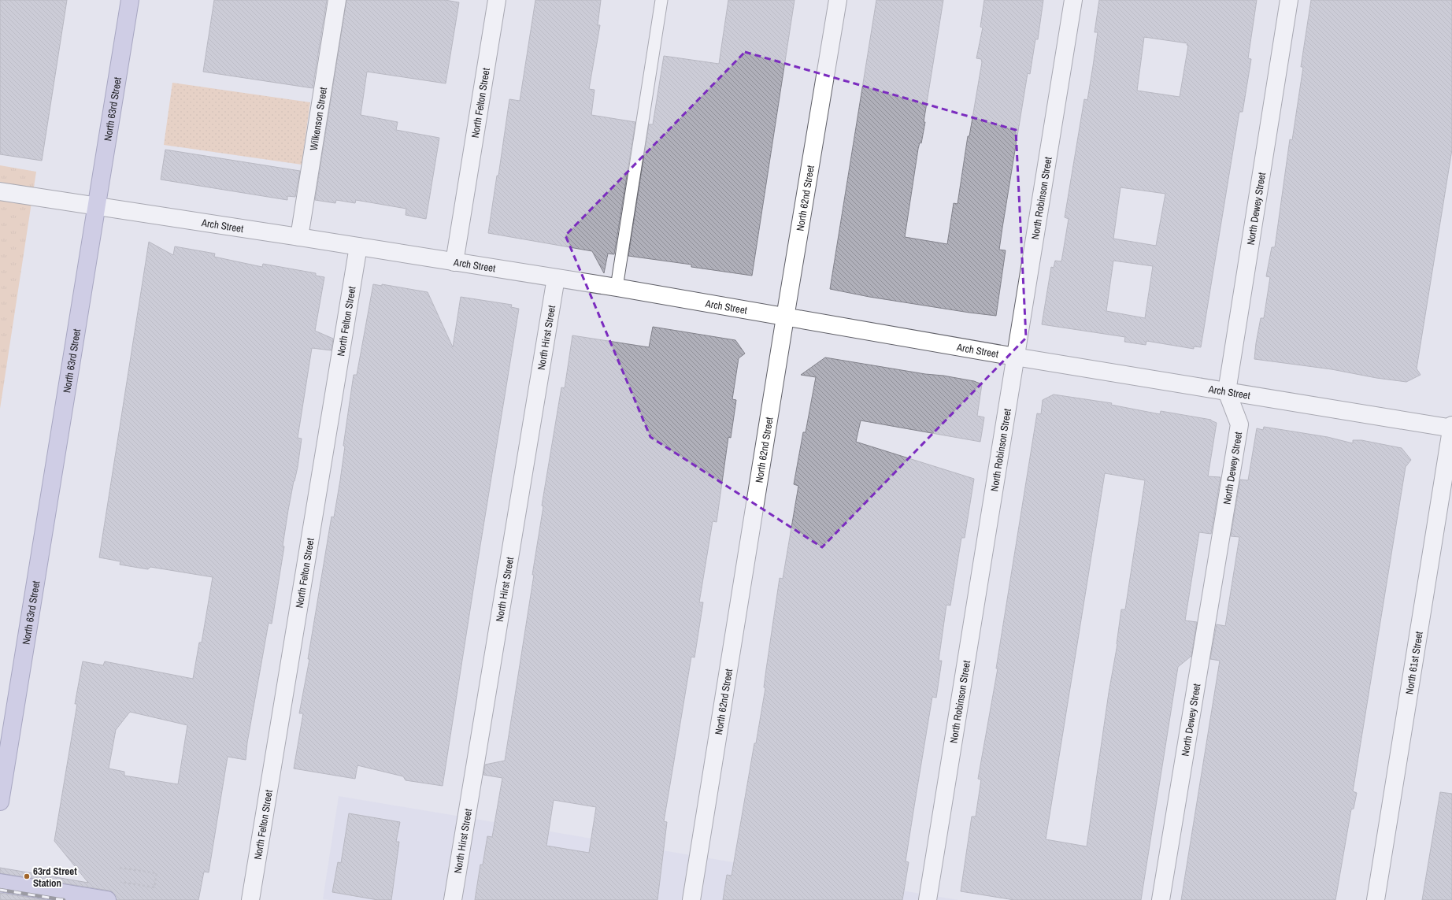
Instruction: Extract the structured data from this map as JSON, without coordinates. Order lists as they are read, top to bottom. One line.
{"streets":{"main road":["North 63rd Street"],"street":["North Felton Street","Wilkenson Street","North 62nd Street","North Robinson Street","North Dewey Street","Arch Street","North Hirst Street","North 61st Street"]},"crossings":[["North Felton Street","Arch Street"],["North 63rd Street","Arch Street"],["Wilkenson Street","Arch Street"],["North 62nd Street","Arch Street"],["North Robinson Street","Arch Street"],["North Dewey Street","Arch Street"],["Arch Street","North Hirst Street"],["Arch Street","North 61st Street"]],"places":["63rd Street Station"]}
